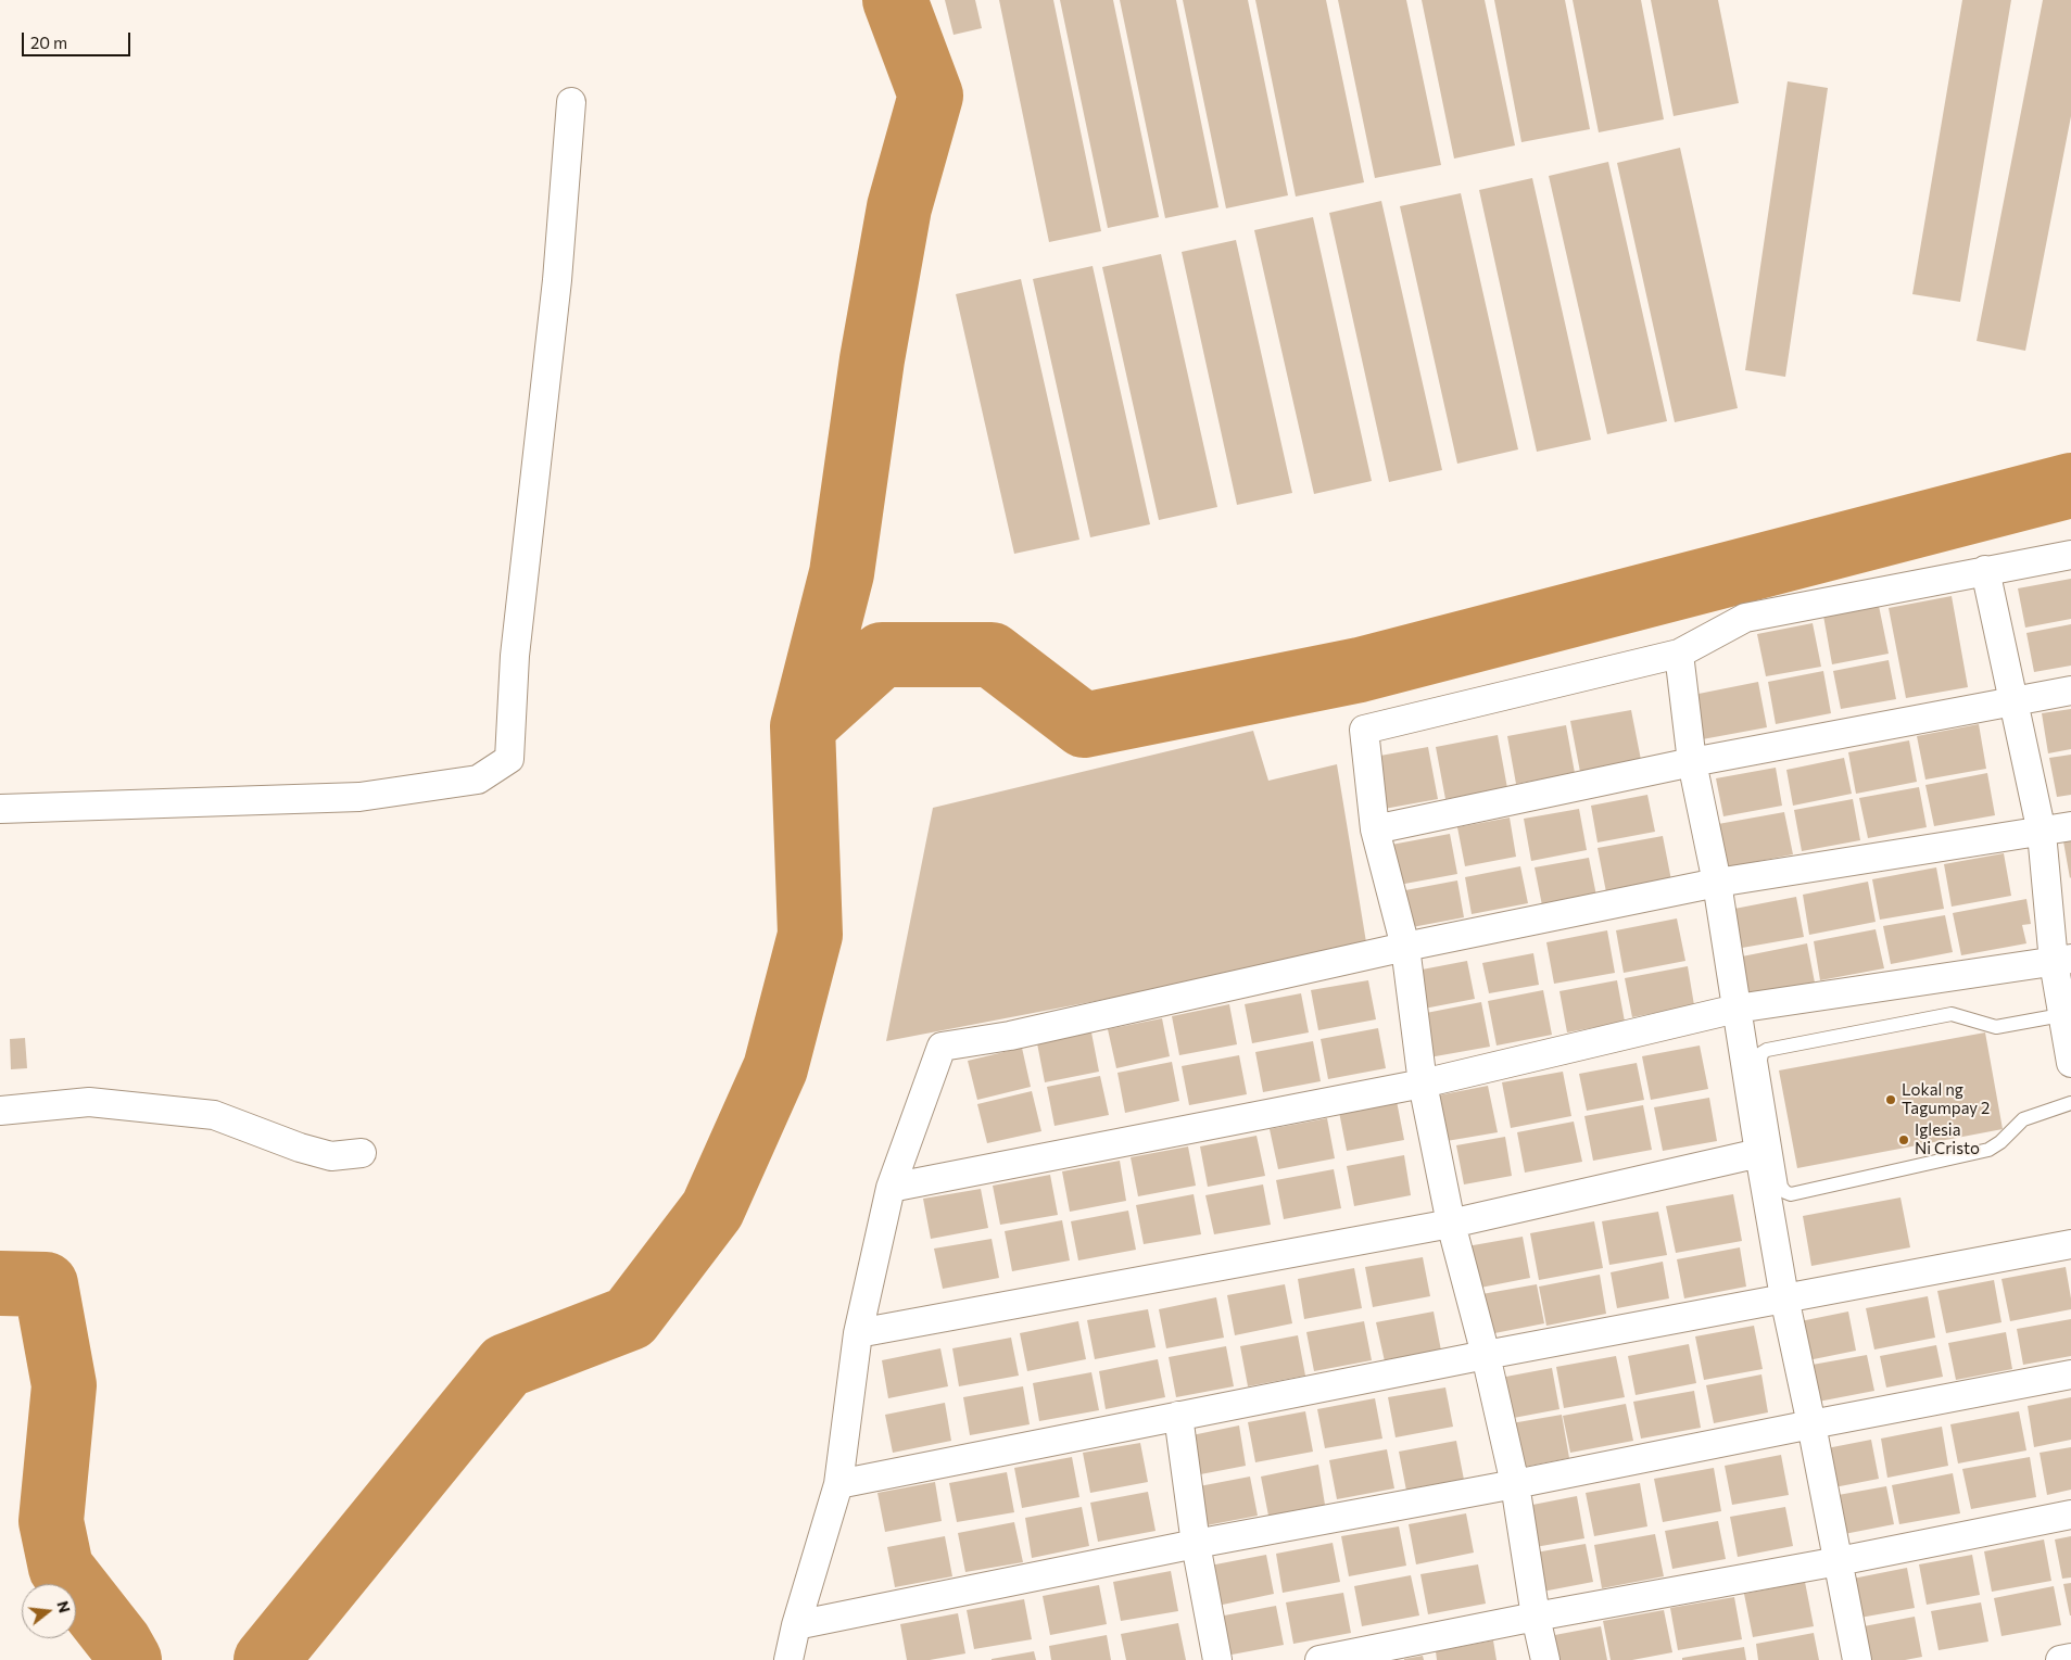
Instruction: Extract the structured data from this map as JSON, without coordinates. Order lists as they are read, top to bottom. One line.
{"places":["Lokal ng Tagumpay 2","Iglesia Ni Cristo"],"scale_bar":"20 m","north":"right"}
